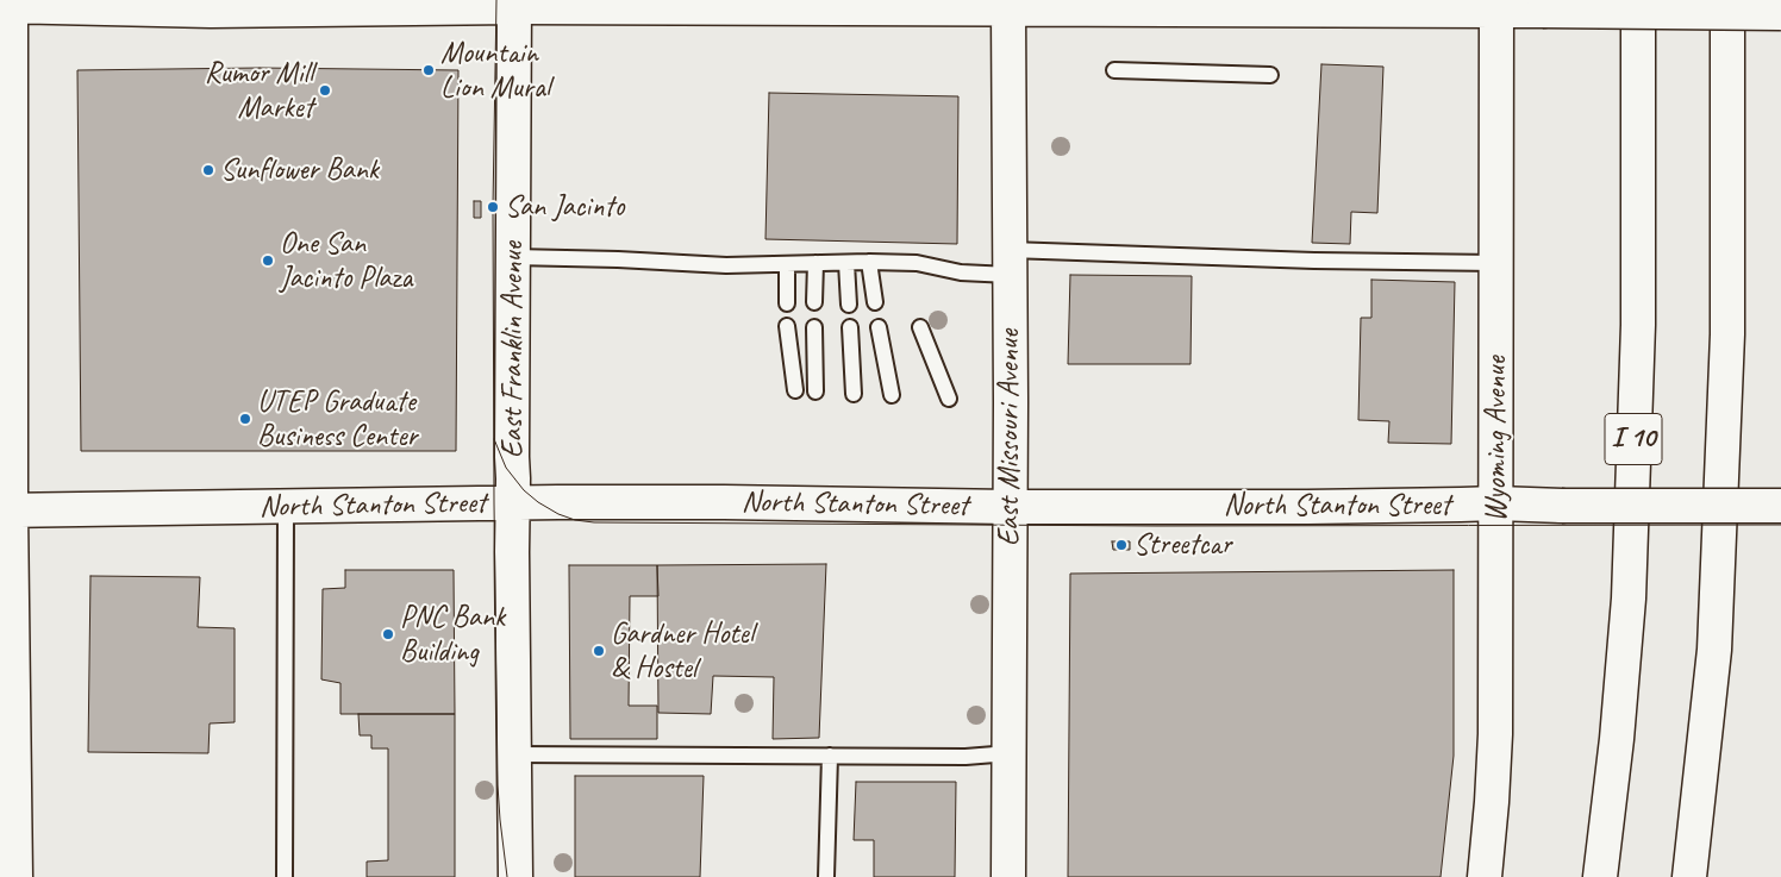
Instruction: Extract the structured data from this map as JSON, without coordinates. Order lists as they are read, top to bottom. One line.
{"streets":{"main road":["East Franklin Avenue","East Missouri Avenue","Wyoming Avenue","I 10","North Stanton Street"]},"crossings":[["East Franklin Avenue","North Stanton Street"],["East Missouri Avenue","North Stanton Street"],["Wyoming Avenue","North Stanton Street"]],"places":["Mountain Lion Mural","Rumor Mill Market","Sunflower Bank","San Jacinto","One San Jacinto Plaza","UTEP Graduate Business Center","Streetcar","PNC Bank Building","Gardner Hotel & Hostel"]}
